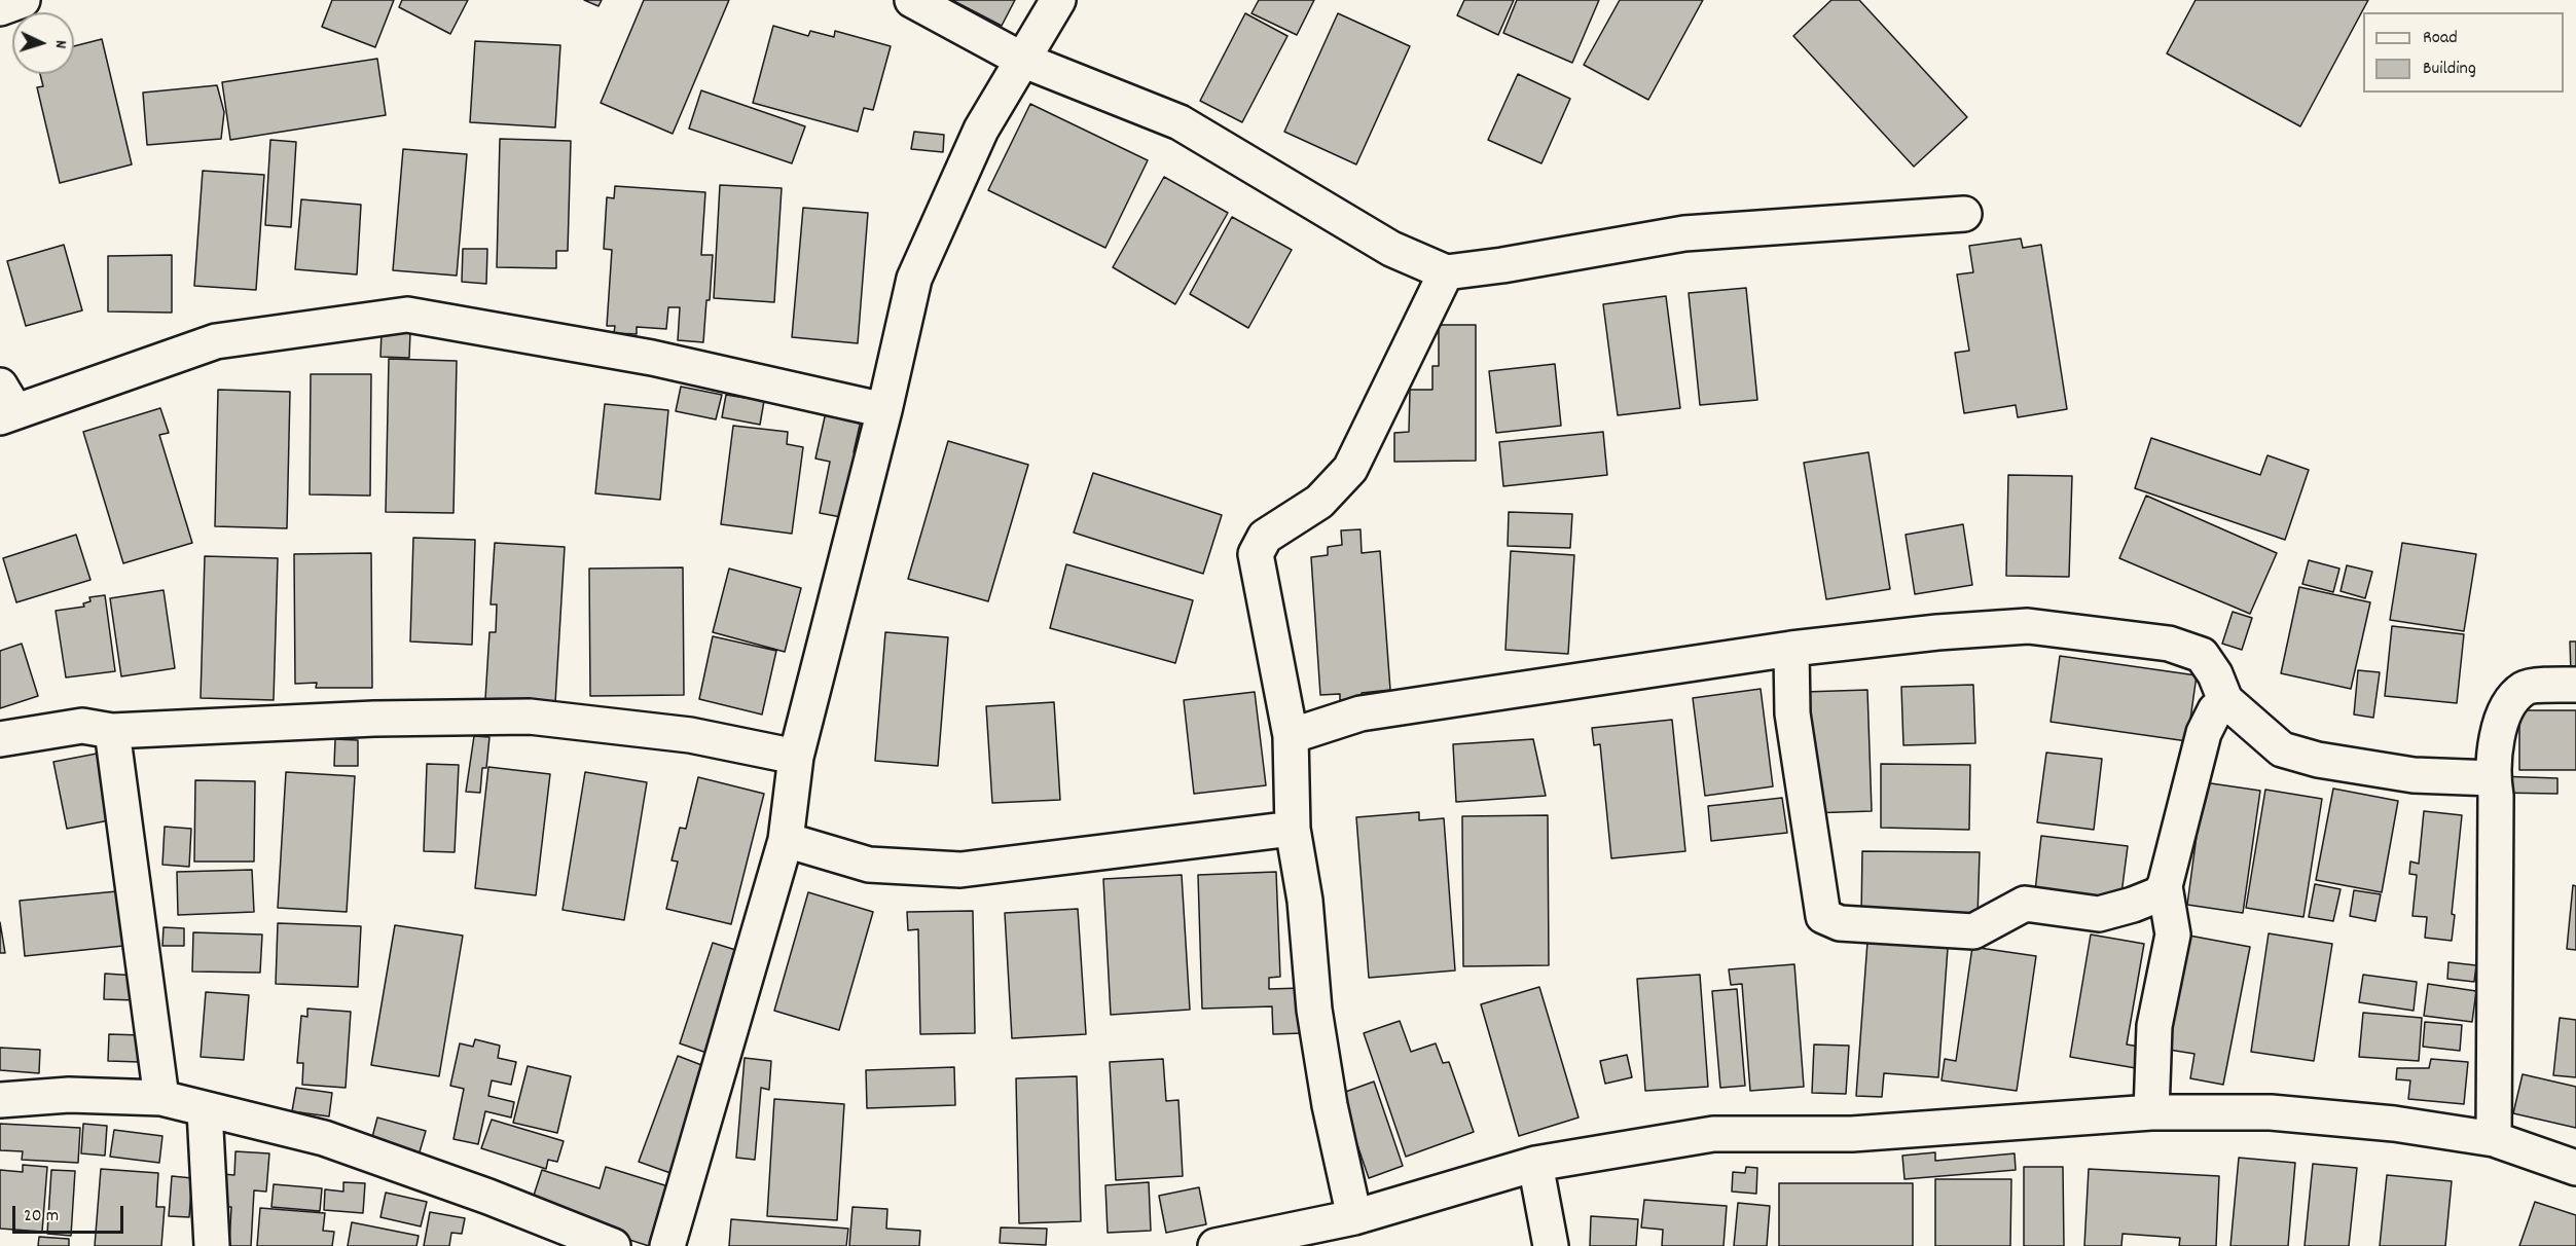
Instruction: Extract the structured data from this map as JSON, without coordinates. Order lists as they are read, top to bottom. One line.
{"legend":["Road","Building"],"scale_bar":"20 m","north":"right"}
